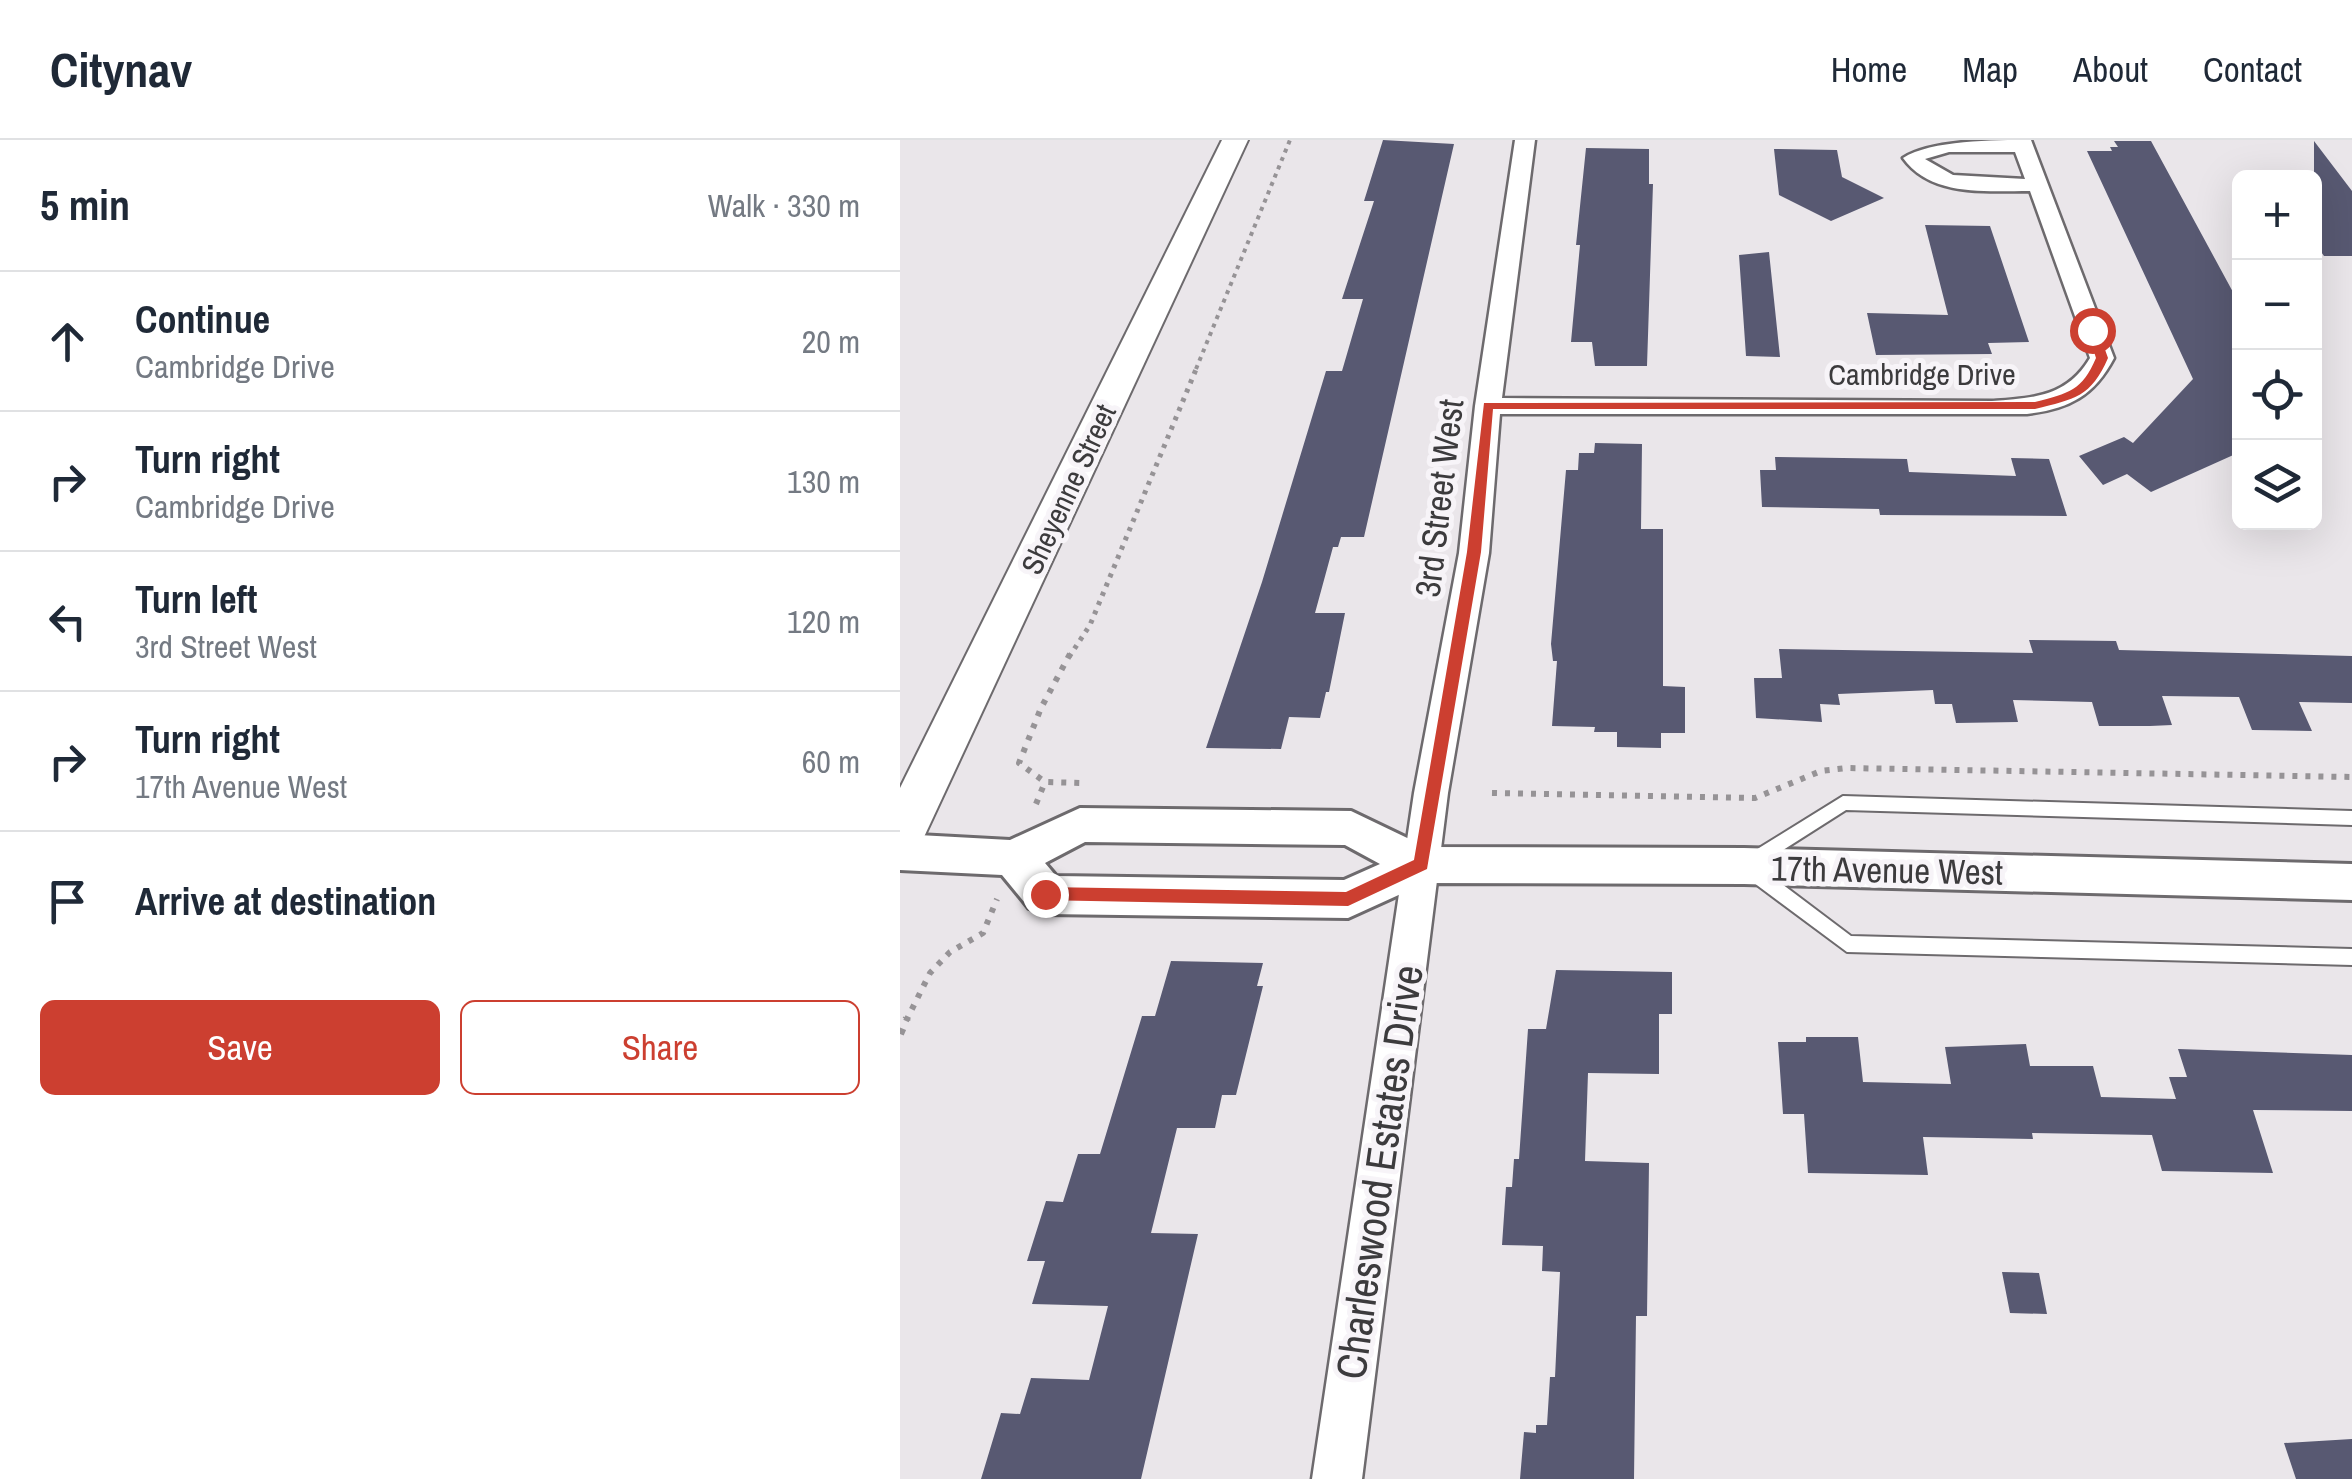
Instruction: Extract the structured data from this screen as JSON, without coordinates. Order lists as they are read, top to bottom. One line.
{"streets":{"main road":["Sheyenne Street"],"street":["Cambridge Drive","3rd Street West","17th Avenue West","Charleswood Estates Drive"]},"crossings":[["Cambridge Drive","3rd Street West"],["3rd Street West","17th Avenue West"],["3rd Street West","Charleswood Estates Drive"],["17th Avenue West","Charleswood Estates Drive"]],"page":{"header":"Citynav","nav":["Home","Map","About","Contact"],"heading":["5 min","Walk · 330 m"],"map_buttons":["+","−"],"list":[["Continue","Cambridge Drive","20 m"],["Turn right","Cambridge Drive","130 m"],["Turn left","3rd Street West","120 m"],["Turn right","17th Avenue West","60 m"],"Arrive at destination"],"buttons":["Save","Share"]}}
